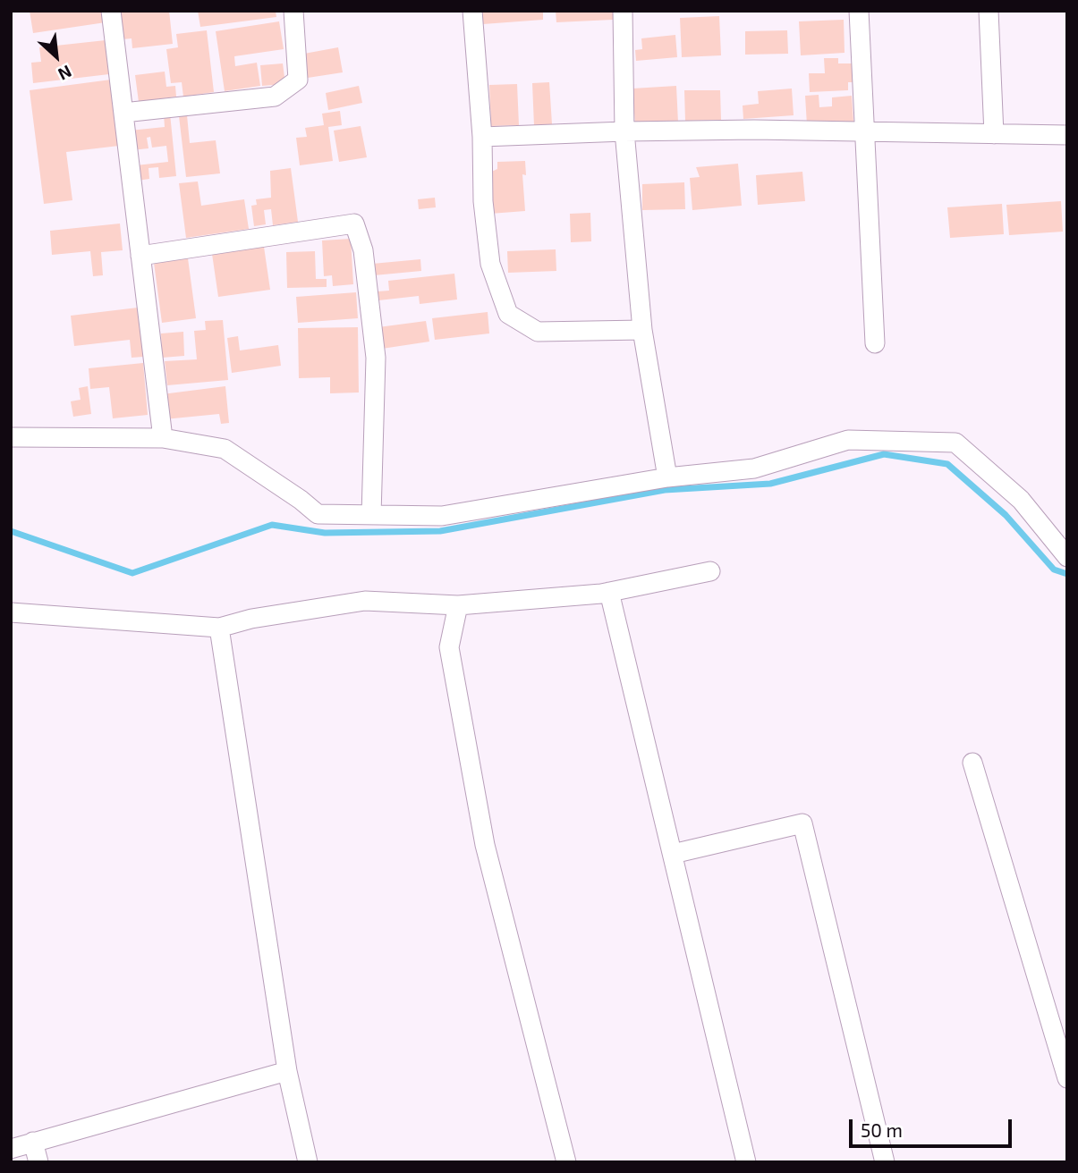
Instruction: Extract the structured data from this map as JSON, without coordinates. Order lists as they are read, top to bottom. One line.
{"scale_bar":"50 m","north":"bottom right"}
